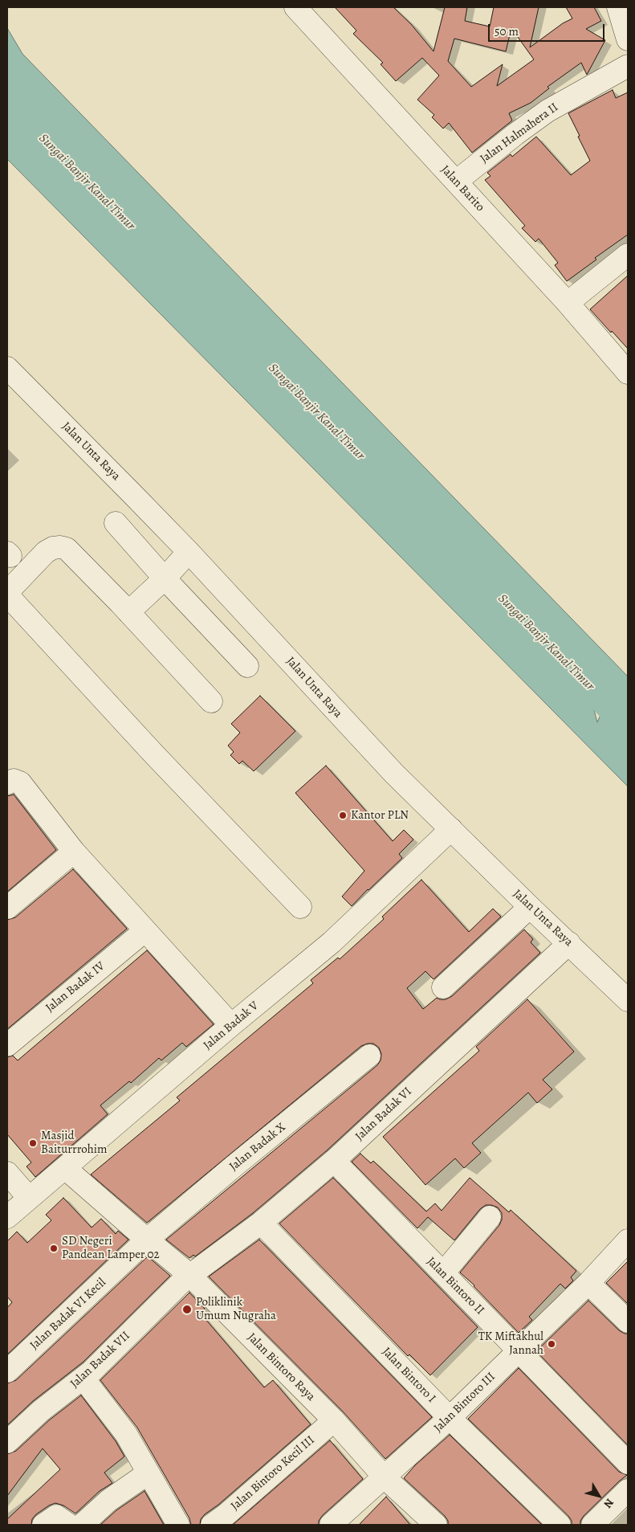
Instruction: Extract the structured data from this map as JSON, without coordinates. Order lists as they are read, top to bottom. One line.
{"streets":{"street":["Jalan Halmahera II","Jalan Barito","Jalan Unta Raya","Jalan Badak IV","Jalan Badak V","Jalan Badak VI","Jalan Badak X","Jalan Bintoro II","Jalan Badak VI Kecil","Jalan Badak VII","Jalan Bintoro Raya","Jalan Bintoro I","Jalan Bintoro III","Jalan Bintoro Kecil III"]},"crossings":[["Jalan Halmahera II","Jalan Barito"],["Jalan Unta Raya","Jalan Badak V"],["Jalan Unta Raya","Jalan Badak VI"],["Jalan Badak V","Jalan Bintoro Raya"],["Jalan Badak VI","Jalan Bintoro II"],["Jalan Badak VI","Jalan Badak VII"],["Jalan Badak VI","Jalan Bintoro Raya"],["Jalan Badak VI","Jalan Bintoro I"],["Jalan Badak X","Jalan Badak VI Kecil"],["Jalan Badak X","Jalan Bintoro Raya"],["Jalan Bintoro II","Jalan Bintoro III"],["Jalan Badak VI Kecil","Jalan Bintoro Raya"],["Jalan Badak VII","Jalan Bintoro Raya"],["Jalan Bintoro Raya","Jalan Bintoro III"],["Jalan Bintoro Raya","Jalan Bintoro Kecil III"],["Jalan Bintoro I","Jalan Bintoro III"]],"water":["Sungai Banjir Kanal Timur"],"places":["Kantor PLN","Masjid Baiturrrohim","SD Negeri Pandean Lamper 02","Poliklinik Umum Nugraha","TK Miftakhul Jannah"],"scale_bar":"50 m","north":"bottom right"}
